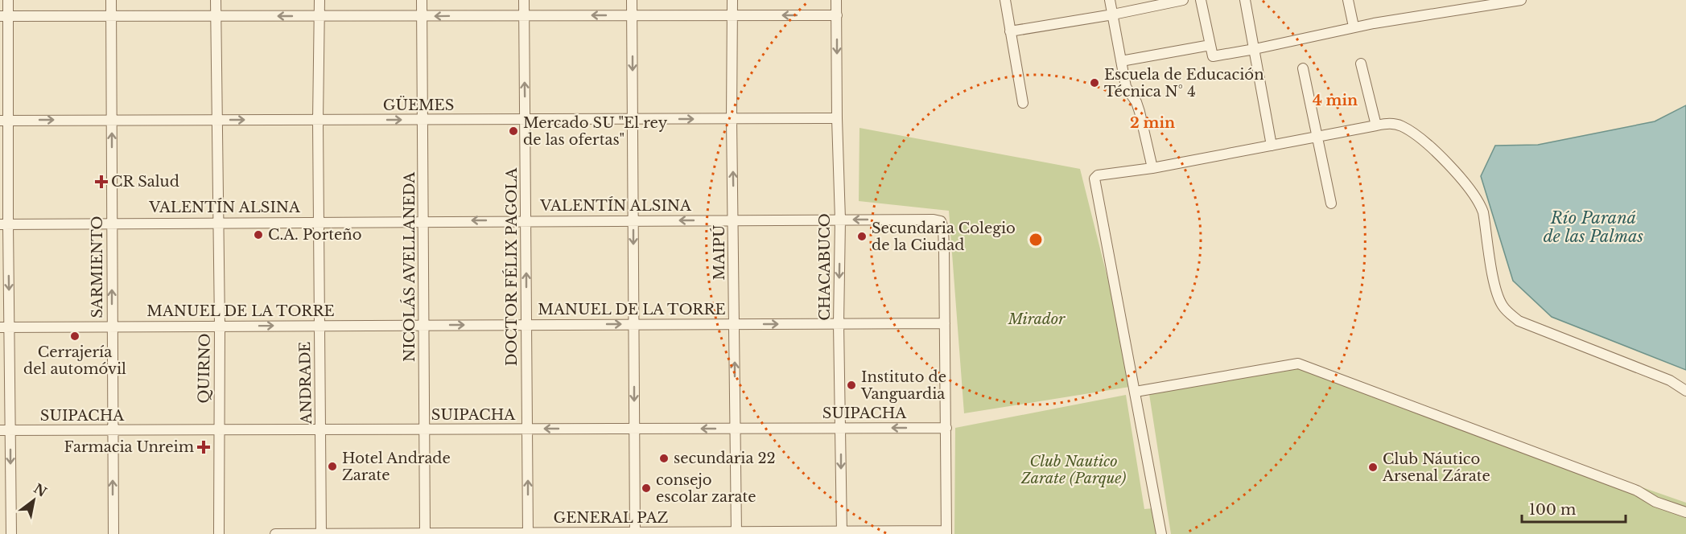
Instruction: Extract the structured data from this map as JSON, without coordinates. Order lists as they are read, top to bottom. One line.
{"streets":{"street":["GÜEMES","VALENTÍN ALSINA","MAIPÚ","SARMIENTO","NICOLÁS AVELLANEDA","DOCTOR FÉLIX PAGOLA","CHACABUCO","MANUEL DE LA TORRE","QUIRNO","ANDRADE","SUIPACHA","GENERAL PAZ"]},"crossings":[["GÜEMES","MAIPÚ"],["GÜEMES","SARMIENTO"],["GÜEMES","NICOLÁS AVELLANEDA"],["GÜEMES","DOCTOR FÉLIX PAGOLA"],["GÜEMES","CHACABUCO"],["GÜEMES","QUIRNO"],["GÜEMES","ANDRADE"],["VALENTÍN ALSINA","MAIPÚ"],["VALENTÍN ALSINA","SARMIENTO"],["VALENTÍN ALSINA","NICOLÁS AVELLANEDA"],["VALENTÍN ALSINA","DOCTOR FÉLIX PAGOLA"],["VALENTÍN ALSINA","CHACABUCO"],["VALENTÍN ALSINA","MANUEL DE LA TORRE"],["VALENTÍN ALSINA","QUIRNO"],["VALENTÍN ALSINA","ANDRADE"],["MAIPÚ","MANUEL DE LA TORRE"],["MAIPÚ","SUIPACHA"],["MAIPÚ","GENERAL PAZ"],["SARMIENTO","MANUEL DE LA TORRE"],["SARMIENTO","SUIPACHA"],["NICOLÁS AVELLANEDA","MANUEL DE LA TORRE"],["NICOLÁS AVELLANEDA","SUIPACHA"],["NICOLÁS AVELLANEDA","GENERAL PAZ"],["DOCTOR FÉLIX PAGOLA","MANUEL DE LA TORRE"],["DOCTOR FÉLIX PAGOLA","SUIPACHA"],["DOCTOR FÉLIX PAGOLA","GENERAL PAZ"],["CHACABUCO","MANUEL DE LA TORRE"],["CHACABUCO","SUIPACHA"],["CHACABUCO","GENERAL PAZ"],["MANUEL DE LA TORRE","QUIRNO"],["MANUEL DE LA TORRE","ANDRADE"],["QUIRNO","SUIPACHA"],["ANDRADE","SUIPACHA"],["ANDRADE","GENERAL PAZ"]],"one_way":["GÜEMES","MAIPÚ","SARMIENTO","DOCTOR FÉLIX PAGOLA","CHACABUCO","MANUEL DE LA TORRE"],"water":["Río Paraná de las Palmas"],"parks":["Mirador","Club Nautico Zarate (Parque)"],"places":{"other":["Escuela de Educación Técnica N° 4","Mercado SU \"El rey de las ofertas\"","C.A. Porteño","Secundaria Colegio de la Ciudad","Cerrajería del automóvil","Instituto de Vanguardia","secundaria 22","Hotel Andrade Zarate","Club Náutico Arsenal Zárate","consejo escolar zarate"],"health":["CR Salud","Farmacia Unreim"]},"scale_bar":"100 m","north":"top right","rings":["4 min","2 min"]}
